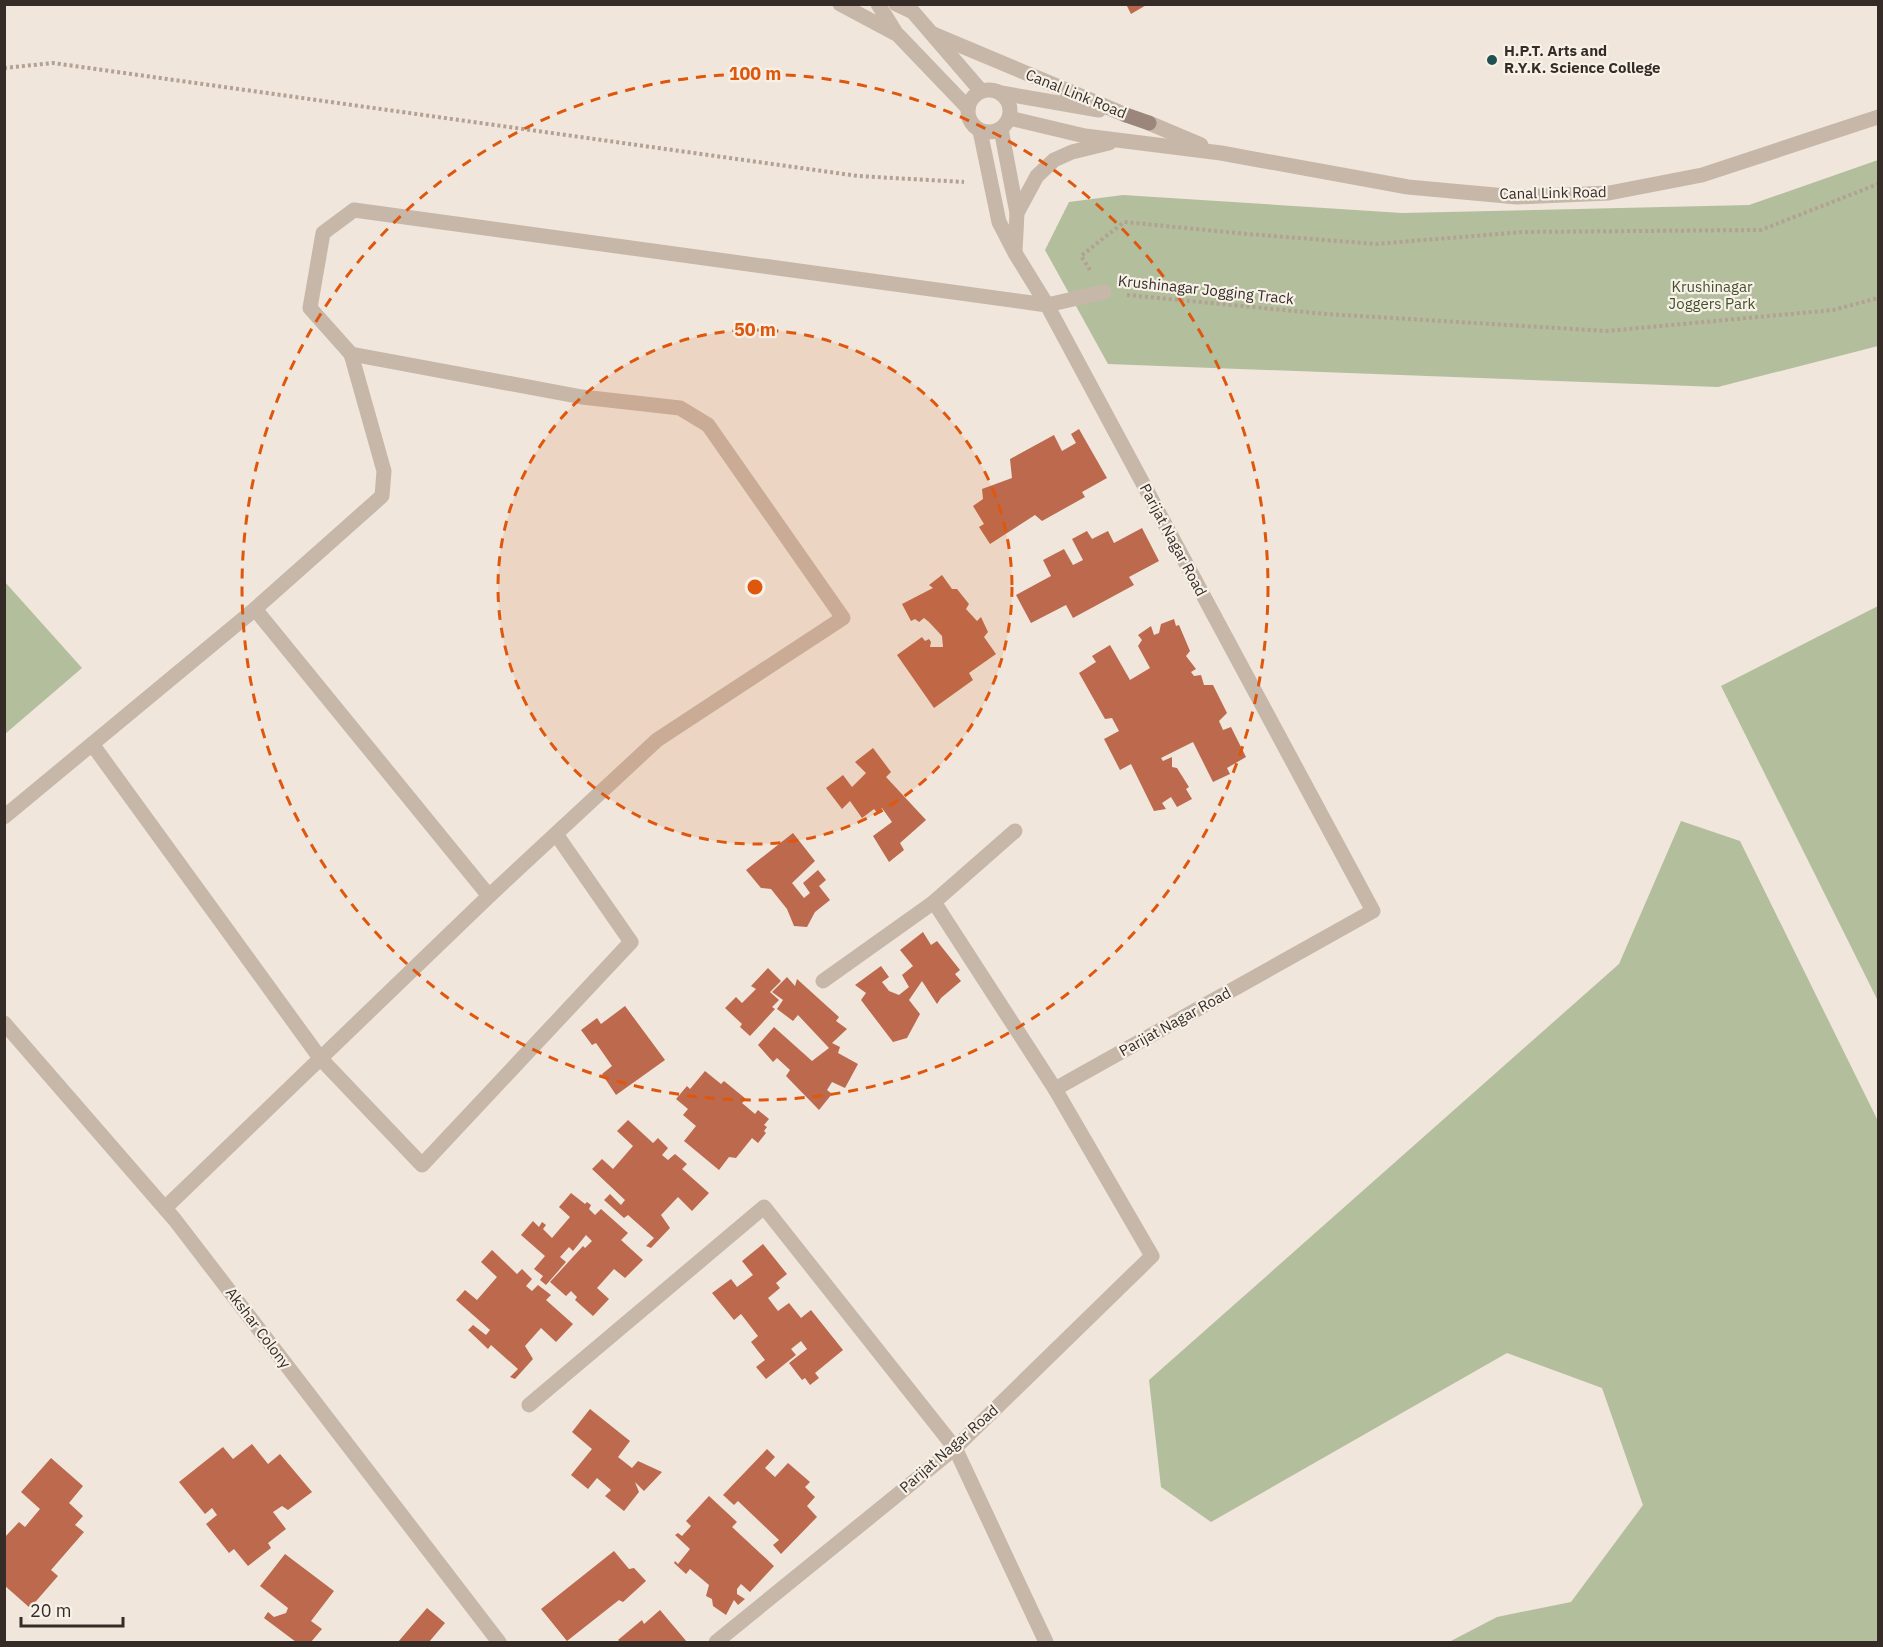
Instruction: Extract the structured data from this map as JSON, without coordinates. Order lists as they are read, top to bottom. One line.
{"streets":{"main road":["Canal Link Road"],"street":["Parijat Nagar Road","Akshar Colony"],"path":["Krushinagar Jogging Track"]},"parks":["Krushinagar Joggers Park"],"places":["H.P.T. Arts and R.Y.K. Science College"],"scale_bar":"20 m","rings":["100 m","50 m"]}
